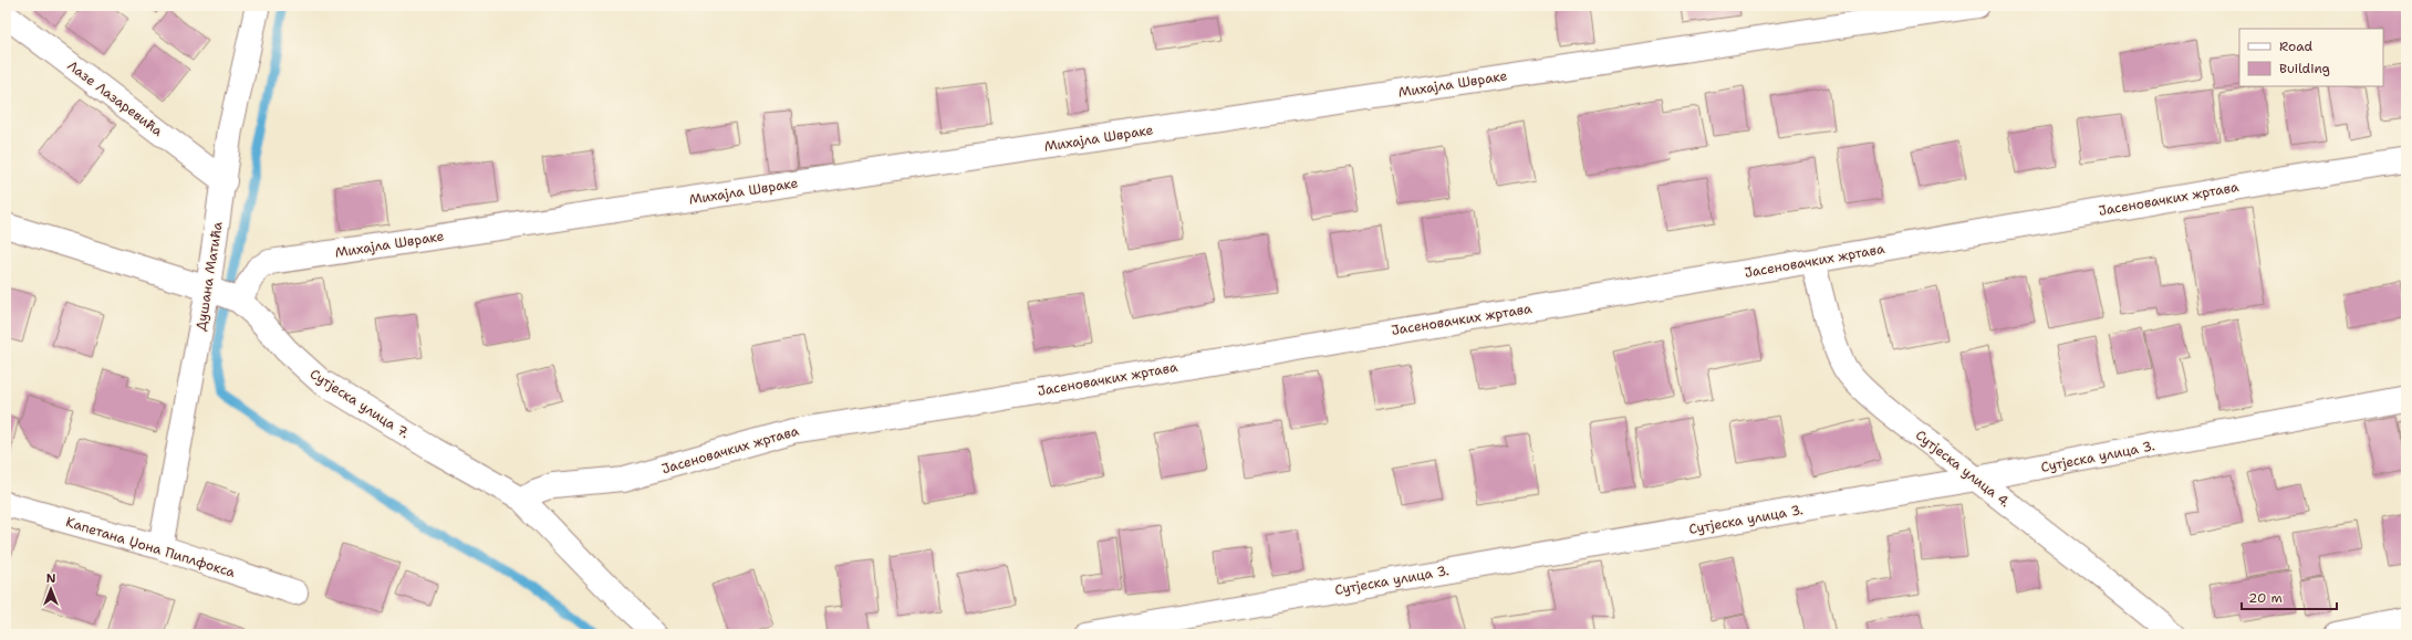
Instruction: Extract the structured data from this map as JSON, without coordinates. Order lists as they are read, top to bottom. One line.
{"streets":{"street":["Михајла Швраке","Лазе Лазаревића","Јасеновачких жртава","Душана Матића","Сутјеска улица 7.","Сутјеска улица 3.","Сутјеска улица 4.","Капетана Џона Пиплфокса"]},"crossings":[["Михајла Швраке","Сутјеска улица 7."],["Лазе Лазаревића","Душана Матића"],["Јасеновачких жртава","Сутјеска улица 7."],["Јасеновачких жртава","Сутјеска улица 4."],["Душана Матића","Сутјеска улица 7."],["Душана Матића","Капетана Џона Пиплфокса"],["Сутјеска улица 3.","Сутјеска улица 4."]],"legend":["Road","Building"],"scale_bar":"20 m","north":"top"}
